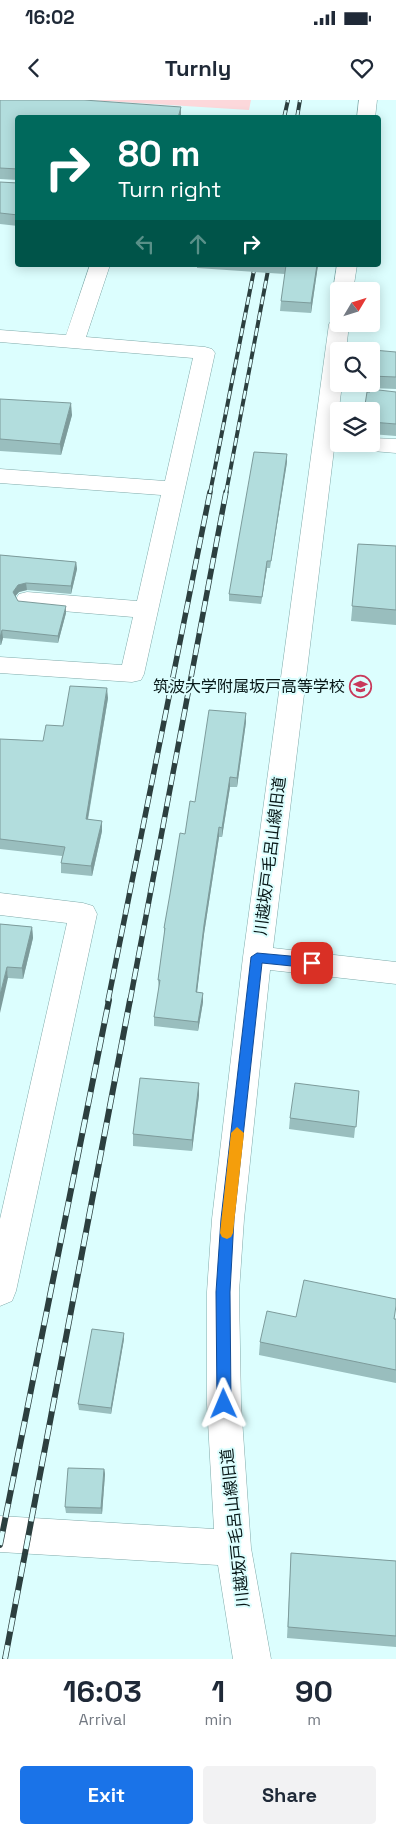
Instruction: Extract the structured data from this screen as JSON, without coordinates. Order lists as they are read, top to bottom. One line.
{"streets":{"street":["川越坂戸毛呂山線旧道"]},"places":{"school or university":["筑波大学附属坂戸高等学校"]},"north":"top right","page":{"status":"16:02","header":"Turnly","turn":["80 m","Turn right"],"eta":["16:03","Arrival","1","min","90","m"],"buttons":["Exit","Share"]}}
